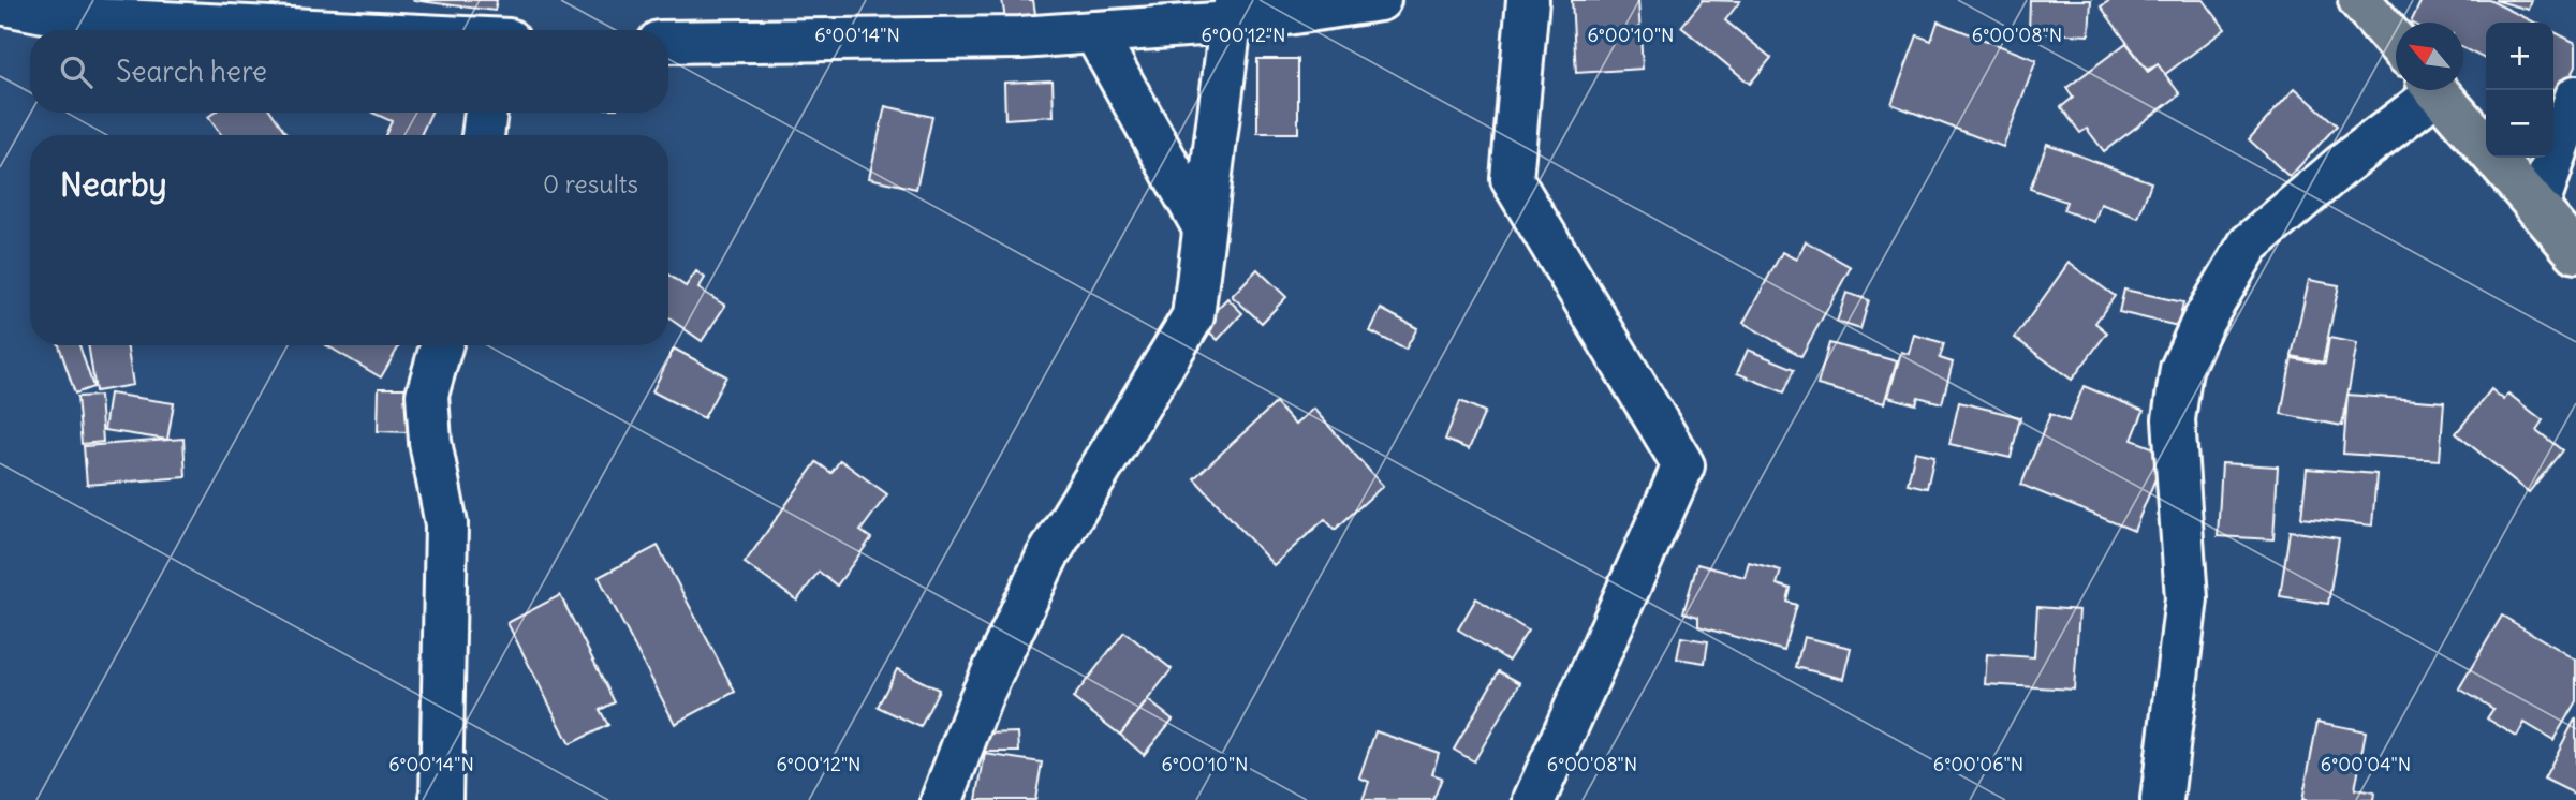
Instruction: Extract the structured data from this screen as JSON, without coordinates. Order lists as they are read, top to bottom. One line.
{"north":"top left","page":{"map_buttons":["+","−"],"search":"Search here","heading":["Nearby","0 results"]},"coordinates":["6°00'14\"N","6°00'12\"N","6°00'10\"N","6°00'08\"N","6°00'06\"N","6°00'04\"N"]}
